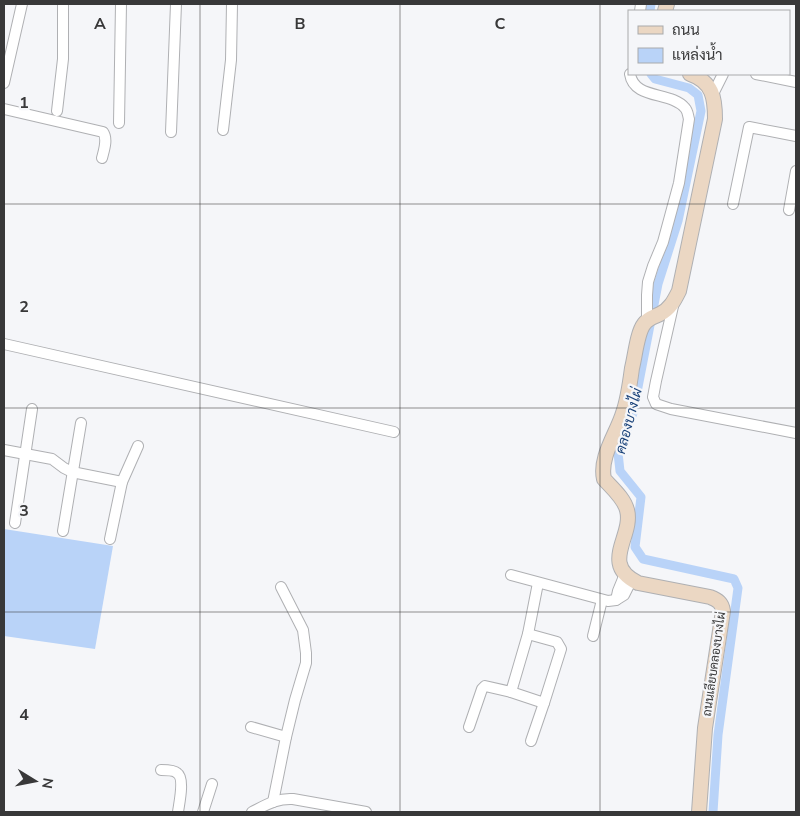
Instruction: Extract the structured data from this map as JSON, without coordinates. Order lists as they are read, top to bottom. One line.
{"streets":{"street":["ถนนเลียบคลองบางไผ่"]},"water":["คลองบางไผ่"],"legend":["ถนน","แหล่งน้ำ"],"north":"right","grid":{"columns":["A","B","C"],"rows":["1","2","3","4"]}}
